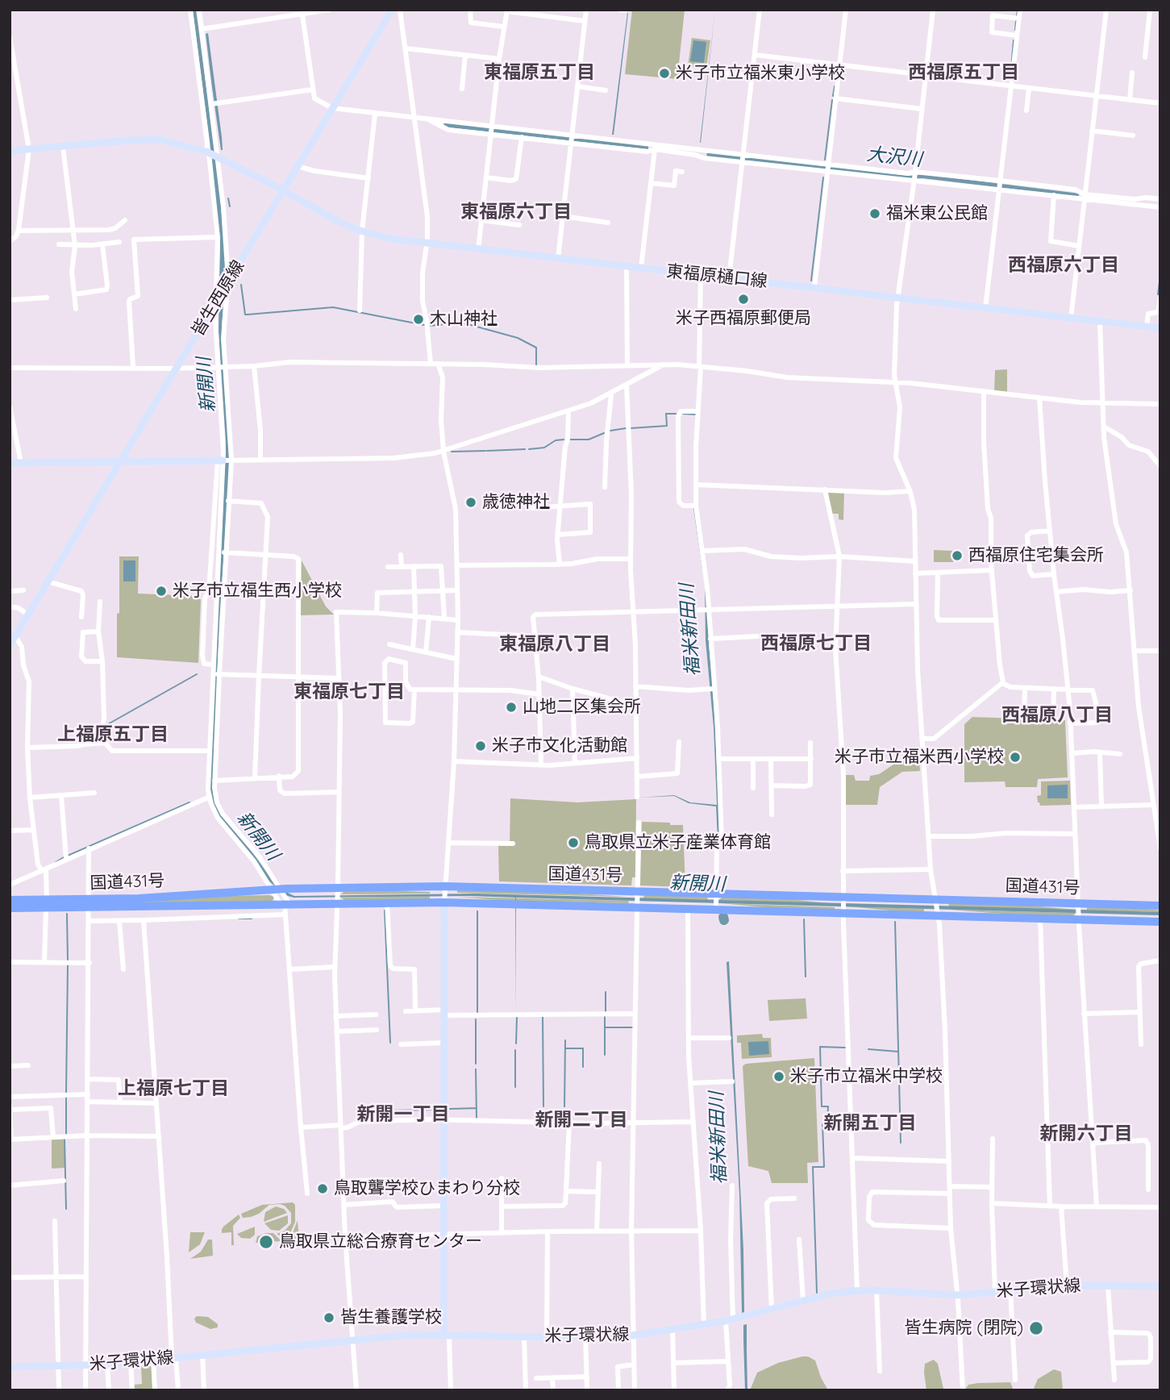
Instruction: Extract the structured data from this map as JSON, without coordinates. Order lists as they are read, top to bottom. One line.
{"streets":{"highway":["国道431号"],"main road":["東福原樋口線","皆生西原線","米子環状線"]},"crossings":[["東福原樋口線","皆生西原線"]],"districts":["東福原五丁目","西福原五丁目","東福原六丁目","西福原六丁目","西福原七丁目","東福原八丁目","東福原七丁目","西福原八丁目","上福原五丁目","上福原七丁目","新開一丁目","新開二丁目","新開五丁目","新開六丁目"],"water":["大沢川","新開川","福米新田川"],"places":["米子市立福米東小学校","福米東公民館","米子西福原郵便局","木山神社","歳徳神社","西福原住宅集会所","米子市立福生西小学校","山地二区集会所","米子市文化活動館","米子市立福米西小学校","鳥取県立米子産業体育館","米子市立福米中学校","鳥取聾学校ひまわり分校","鳥取県立総合療育センター","皆生養護学校","皆生病院 (閉院)"]}
